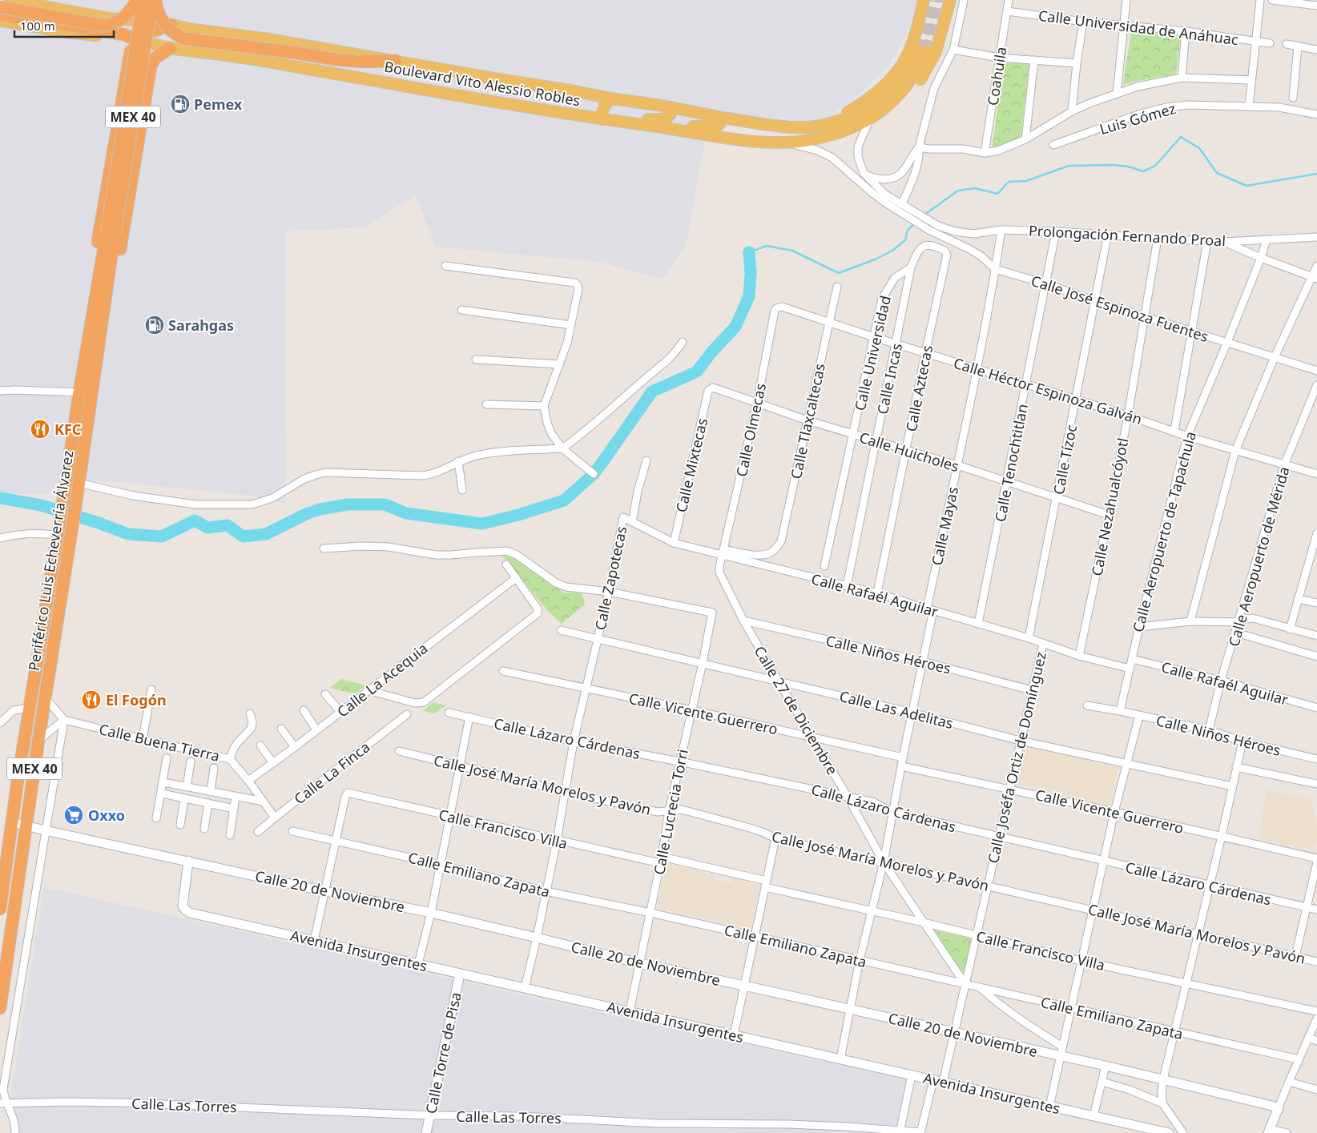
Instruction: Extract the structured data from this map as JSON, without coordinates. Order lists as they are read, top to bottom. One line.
{"streets":{"highway":["MEX 40","Periférico Luis Echeverría Álvarez"],"main road":["Boulevard Vito Alessio Robles"],"street":["Calle Universidad de Anáhuac","Coahuila","Luis Gómez","Prolongación Fernando Proal","Calle José Espinoza Fuentes","Calle Universidad","Calle Incas","Calle Aztecas","Calle Héctor Espinoza Galván","Calle Tlaxcaltecas","Calle Olmecas","Calle Huicholes","Calle Tízoc","Calle Tenochtitlan","Calle Mixtecas","Calle Nezahualcóyotl","Calle Mayas","Calle Aeropuerto de Tapachula","Calle Aeropuerto de Mérida","Calle Zapotecas","Calle Rafaél Aguilar","Calle Niños Héroes","Calle La Acequia","Calle Las Adelitas","Calle 27 de Diciembre","Calle Vicente Guerrero","Calle Lázaro Cárdenas","Calle Buena Tierra","Calle Joséfa Ortiz de Domínguez","Calle La Finca","Calle José María Morelos y Pavón","Calle Lucrecia Torri","Calle Francisco Villa","Calle Emiliano Zapata","Calle 20 de Noviembre","Avenida Insurgentes","Calle Torre de Pisa","Calle Las Torres"]},"crossings":[["Calle Universidad de Anáhuac","Coahuila"],["Prolongación Fernando Proal","Calle José Espinoza Fuentes"],["Prolongación Fernando Proal","Calle Tízoc"],["Prolongación Fernando Proal","Calle Tenochtitlan"],["Prolongación Fernando Proal","Calle Nezahualcóyotl"],["Prolongación Fernando Proal","Calle Mayas"],["Prolongación Fernando Proal","Calle Aeropuerto de Tapachula"],["Calle José Espinoza Fuentes","Calle Tízoc"],["Calle José Espinoza Fuentes","Calle Tenochtitlan"],["Calle José Espinoza Fuentes","Calle Nezahualcóyotl"],["Calle José Espinoza Fuentes","Calle Mayas"],["Calle José Espinoza Fuentes","Calle Aeropuerto de Tapachula"],["Calle Universidad","Calle Incas"],["Calle Universidad","Calle Héctor Espinoza Galván"],["Calle Universidad","Calle Huicholes"],["Calle Incas","Calle Aztecas"],["Calle Incas","Calle Héctor Espinoza Galván"],["Calle Incas","Calle Huicholes"],["Calle Incas","Calle Rafaél Aguilar"],["Calle Aztecas","Calle Héctor Espinoza Galván"],["Calle Aztecas","Calle Huicholes"],["Calle Aztecas","Calle Rafaél Aguilar"],["Calle Héctor Espinoza Galván","Calle Tlaxcaltecas"],["Calle Héctor Espinoza Galván","Calle Olmecas"],["Calle Héctor Espinoza Galván","Calle Tízoc"],["Calle Héctor Espinoza Galván","Calle Tenochtitlan"],["Calle Héctor Espinoza Galván","Calle Nezahualcóyotl"],["Calle Héctor Espinoza Galván","Calle Mayas"],["Calle Héctor Espinoza Galván","Calle Aeropuerto de Tapachula"],["Calle Héctor Espinoza Galván","Calle Aeropuerto de Mérida"],["Calle Tlaxcaltecas","Calle Olmecas"],["Calle Tlaxcaltecas","Calle Huicholes"],["Calle Tlaxcaltecas","Calle Rafaél Aguilar"],["Calle Tlaxcaltecas","Calle 27 de Diciembre"],["Calle Olmecas","Calle Huicholes"],["Calle Olmecas","Calle Rafaél Aguilar"],["Calle Olmecas","Calle 27 de Diciembre"],["Calle Huicholes","Calle Tízoc"],["Calle Huicholes","Calle Tenochtitlan"],["Calle Huicholes","Calle Mixtecas"],["Calle Huicholes","Calle Nezahualcóyotl"],["Calle Huicholes","Calle Mayas"],["Calle Tízoc","Calle Rafaél Aguilar"],["Calle Tenochtitlan","Calle Rafaél Aguilar"],["Calle Mixtecas","Calle Rafaél Aguilar"],["Calle Nezahualcóyotl","Calle Rafaél Aguilar"],["Calle Mayas","Calle Rafaél Aguilar"],["Calle Mayas","Calle Niños Héroes"],["Calle Mayas","Calle Las Adelitas"],["Calle Mayas","Calle 27 de Diciembre"],["Calle Mayas","Calle Vicente Guerrero"],["Calle Mayas","Calle Lázaro Cárdenas"],["Calle Mayas","Calle José María Morelos y Pavón"],["Calle Mayas","Calle Francisco Villa"],["Calle Mayas","Calle Emiliano Zapata"],["Calle Mayas","Calle 20 de Noviembre"],["Calle Mayas","Avenida Insurgentes"],["Calle Aeropuerto de Tapachula","Calle Rafaél Aguilar"],["Calle Aeropuerto de Tapachula","Calle Niños Héroes"],["Calle Aeropuerto de Mérida","Calle Rafaél Aguilar"],["Calle Aeropuerto de Mérida","Calle Niños Héroes"],["Periférico Luis Echeverría Álvarez","Calle 20 de Noviembre"],["Calle Zapotecas","Calle Rafaél Aguilar"],["Calle Zapotecas","Calle Las Adelitas"],["Calle Zapotecas","Calle Vicente Guerrero"],["Calle Zapotecas","Calle Lázaro Cárdenas"],["Calle Zapotecas","Calle José María Morelos y Pavón"],["Calle Zapotecas","Calle Lucrecia Torri"],["Calle Zapotecas","Calle Francisco Villa"],["Calle Zapotecas","Calle Emiliano Zapata"],["Calle Zapotecas","Calle 20 de Noviembre"],["Calle Zapotecas","Avenida Insurgentes"],["Calle Rafaél Aguilar","Calle 27 de Diciembre"],["Calle Rafaél Aguilar","Calle Joséfa Ortiz de Domínguez"],["Calle Niños Héroes","Calle 27 de Diciembre"],["Calle Niños Héroes","Calle Joséfa Ortiz de Domínguez"],["Calle La Acequia","Calle Buena Tierra"],["Calle Las Adelitas","Calle 27 de Diciembre"],["Calle Las Adelitas","Calle Joséfa Ortiz de Domínguez"],["Calle Las Adelitas","Calle Lucrecia Torri"],["Calle 27 de Diciembre","Calle Vicente Guerrero"],["Calle 27 de Diciembre","Calle Lázaro Cárdenas"],["Calle 27 de Diciembre","Calle Joséfa Ortiz de Domínguez"],["Calle 27 de Diciembre","Calle José María Morelos y Pavón"],["Calle 27 de Diciembre","Calle Francisco Villa"],["Calle 27 de Diciembre","Calle Emiliano Zapata"],["Calle Vicente Guerrero","Calle Joséfa Ortiz de Domínguez"],["Calle Vicente Guerrero","Calle Lucrecia Torri"],["Calle Lázaro Cárdenas","Calle Joséfa Ortiz de Domínguez"],["Calle Lázaro Cárdenas","Calle Lucrecia Torri"],["Calle Buena Tierra","Calle La Finca"],["Calle Joséfa Ortiz de Domínguez","Calle José María Morelos y Pavón"],["Calle Joséfa Ortiz de Domínguez","Calle Francisco Villa"],["Calle Joséfa Ortiz de Domínguez","Calle Emiliano Zapata"],["Calle Joséfa Ortiz de Domínguez","Calle 20 de Noviembre"],["Calle Joséfa Ortiz de Domínguez","Avenida Insurgentes"],["Calle José María Morelos y Pavón","Calle Lucrecia Torri"],["Calle Lucrecia Torri","Calle Francisco Villa"],["Calle Lucrecia Torri","Calle Emiliano Zapata"],["Calle Lucrecia Torri","Calle 20 de Noviembre"],["Calle Lucrecia Torri","Avenida Insurgentes"],["Calle Francisco Villa","Calle Emiliano Zapata"],["Calle 20 de Noviembre","Avenida Insurgentes"],["Avenida Insurgentes","Calle Torre de Pisa"],["Calle Torre de Pisa","Calle Las Torres"]],"places":{"fuel station":["Pemex","Sarahgas"],"restaurant":["KFC","El Fogón"],"supermarket":["Oxxo"]},"scale_bar":"100 m"}
